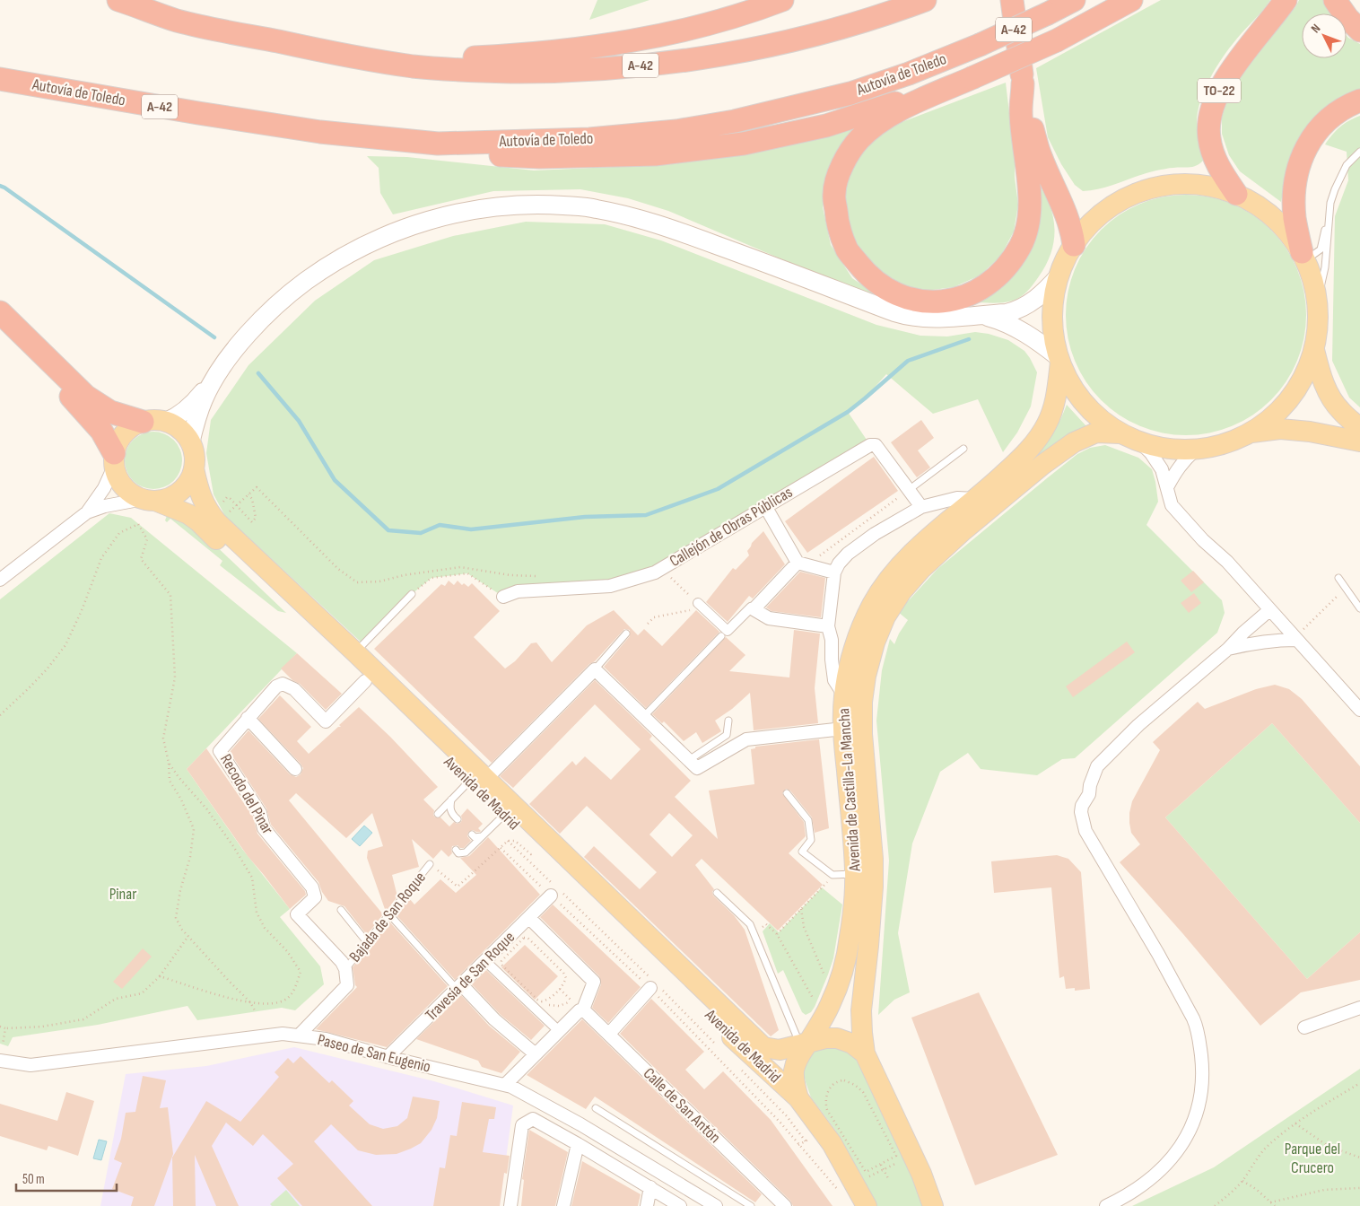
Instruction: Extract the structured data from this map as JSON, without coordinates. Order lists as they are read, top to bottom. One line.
{"streets":{"highway":["A-42","Autovía de Toledo","TO-22"],"main road":["Avenida de Castilla-La Mancha","Avenida de Madrid"],"street":["Callejón de Obras Públicas","Recodo del Pinar","Travesía de San Roque","Paseo de San Eugenio","Calle de San Antón"],"lane":["Bajada de San Roque"]},"crossings":[["Avenida de Castilla-La Mancha","Avenida de Madrid"],["Avenida de Madrid","Recodo del Pinar"],["Recodo del Pinar","Bajada de San Roque"],["Travesía de San Roque","Paseo de San Eugenio"]],"parks":["Pinar","Parque del Crucero"],"scale_bar":"50 m","north":"top left"}
